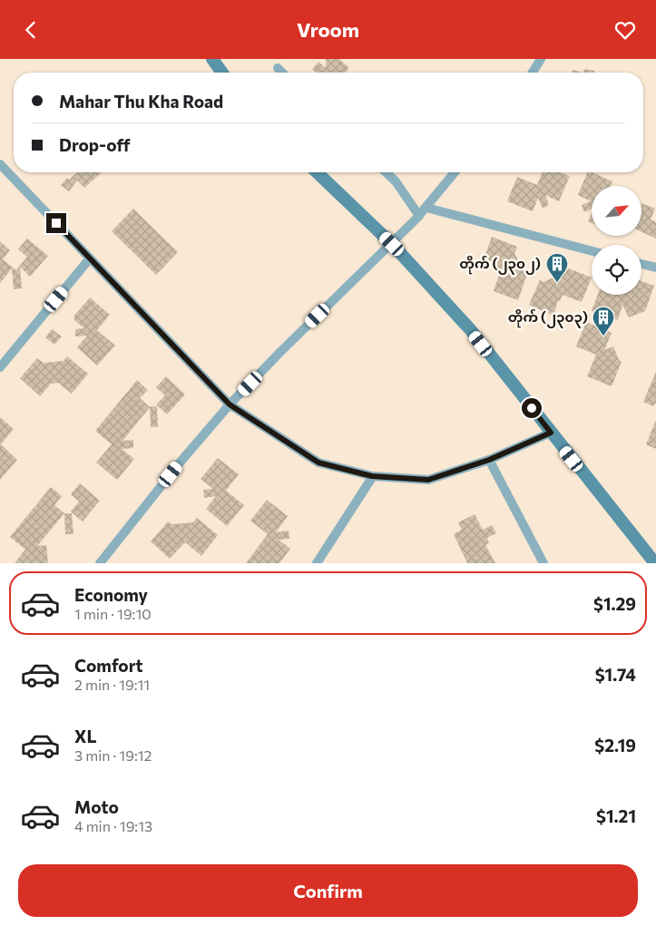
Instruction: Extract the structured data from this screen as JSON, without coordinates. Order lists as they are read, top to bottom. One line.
{"places":{"building":["တိုက် (၂၃၀၂)","တိုက် (၂၃၀၃)"]},"north":"top right","page":{"header":"Vroom","banner":["Mahar Thu Kha Road","Drop-off"],"list":[{"name":"Economy","note":"1 min · 19:10","value":"$1.29"},{"name":"Comfort","note":"2 min · 19:11","value":"$1.74"},{"name":"XL","note":"3 min · 19:12","value":"$2.19"},{"name":"Moto","note":"4 min · 19:13","value":"$1.21"}],"buttons":"Confirm"}}
